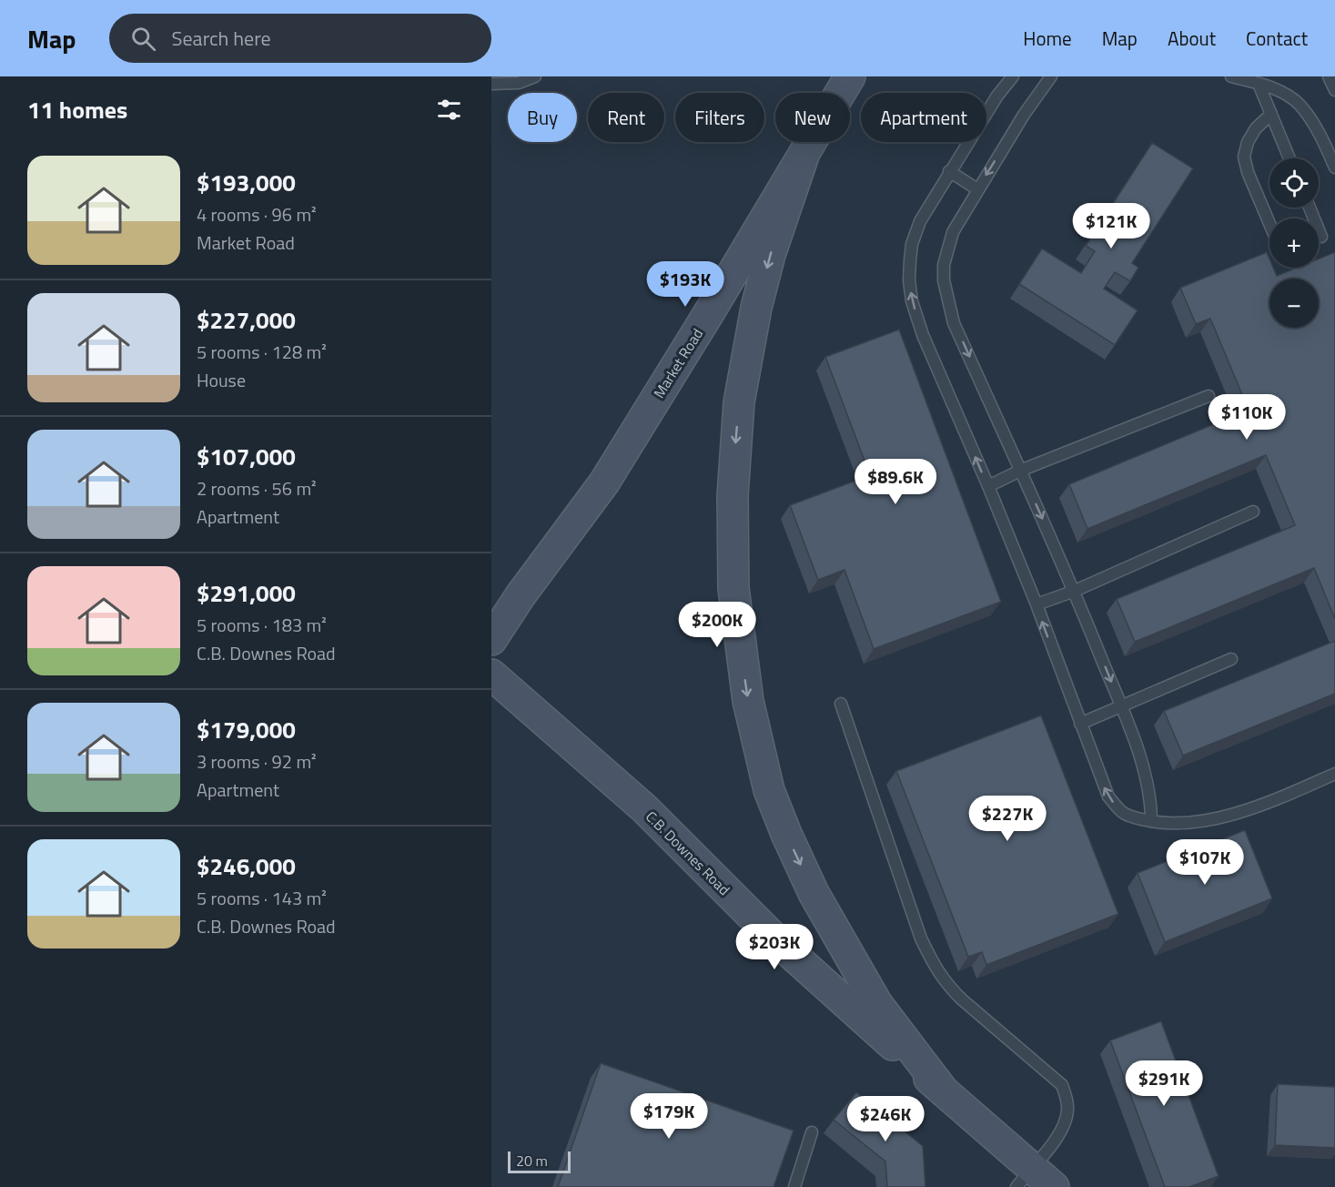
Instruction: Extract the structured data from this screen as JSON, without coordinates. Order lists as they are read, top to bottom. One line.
{"streets":{"main road":["Market Road","C.B. Downes Road"]},"scale_bar":"20 m","page":{"header":"Map","search":"Search here","nav":["Home","Map","About","Contact"],"heading":"11 homes","chip":["Buy","Rent","Filters","New","Apartment"],"list":[{"name":"$193,000","note":"4 rooms · 96 m² · Market Road"},{"name":"$227,000","note":"5 rooms · 128 m² · House"},{"name":"$107,000","note":"2 rooms · 56 m² · Apartment"},{"name":"$291,000","note":"5 rooms · 183 m² · C.B. Downes Road"},{"name":"$179,000","note":"3 rooms · 92 m² · Apartment"},{"name":"$246,000","note":"5 rooms · 143 m² · C.B. Downes Road"}],"map_buttons":["+","−"],"price":["$121K","$193K","$110K","$89.6K","$200K","$227K","$107K","$203K","$291K","$179K","$246K"],"scale":"20 m"}}
